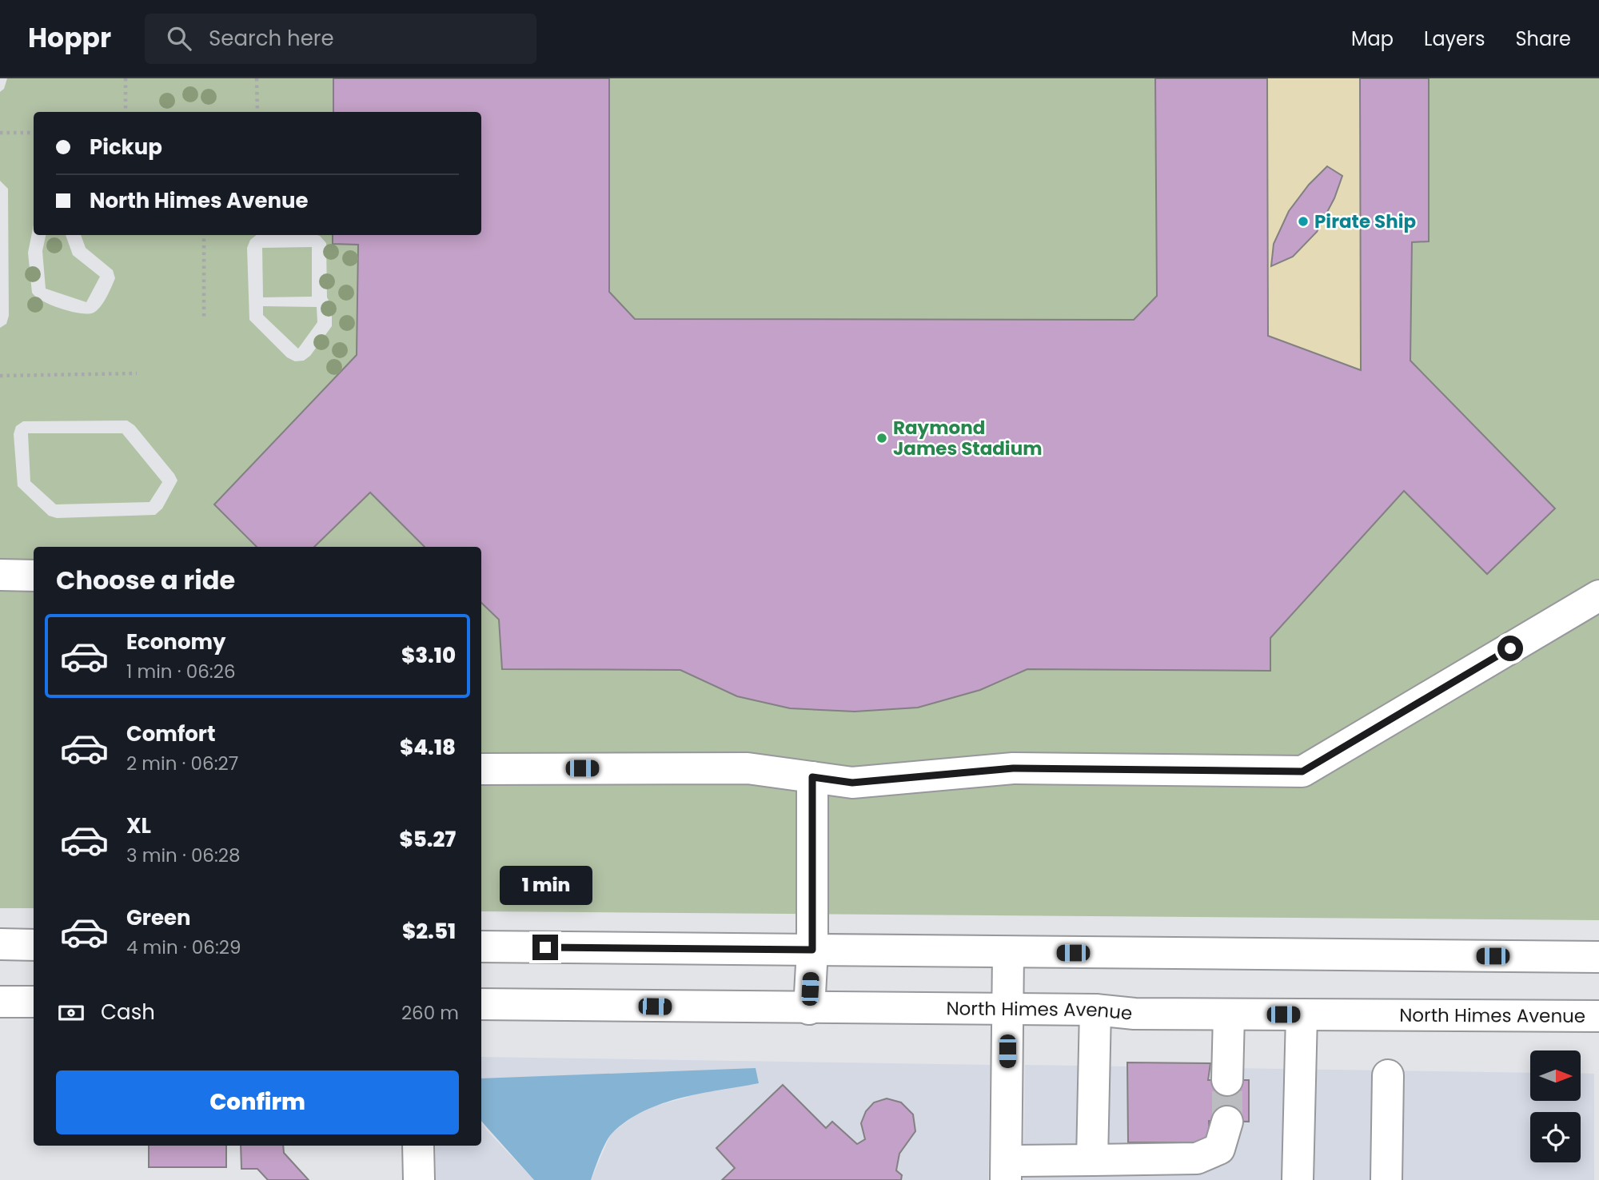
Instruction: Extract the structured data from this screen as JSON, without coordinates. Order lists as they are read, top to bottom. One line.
{"streets":{"street":["North Himes Avenue"]},"places":["Pirate Ship","Raymond James Stadium"],"north":"right","page":{"header":"Hoppr","search":"Search here","nav":["Map","Layers","Share"],"banner":["Pickup","North Himes Avenue"],"heading":"Choose a ride","list":[{"name":"Economy","note":"1 min · 06:26","value":"$3.10"},{"name":"Comfort","note":"2 min · 06:27","value":"$4.18"},{"name":"XL","note":"3 min · 06:28","value":"$5.27"},{"name":"Green","note":"4 min · 06:29","value":"$2.51"}],"bubble":"1 min","pay":["Cash","260 m"],"buttons":"Confirm"}}
